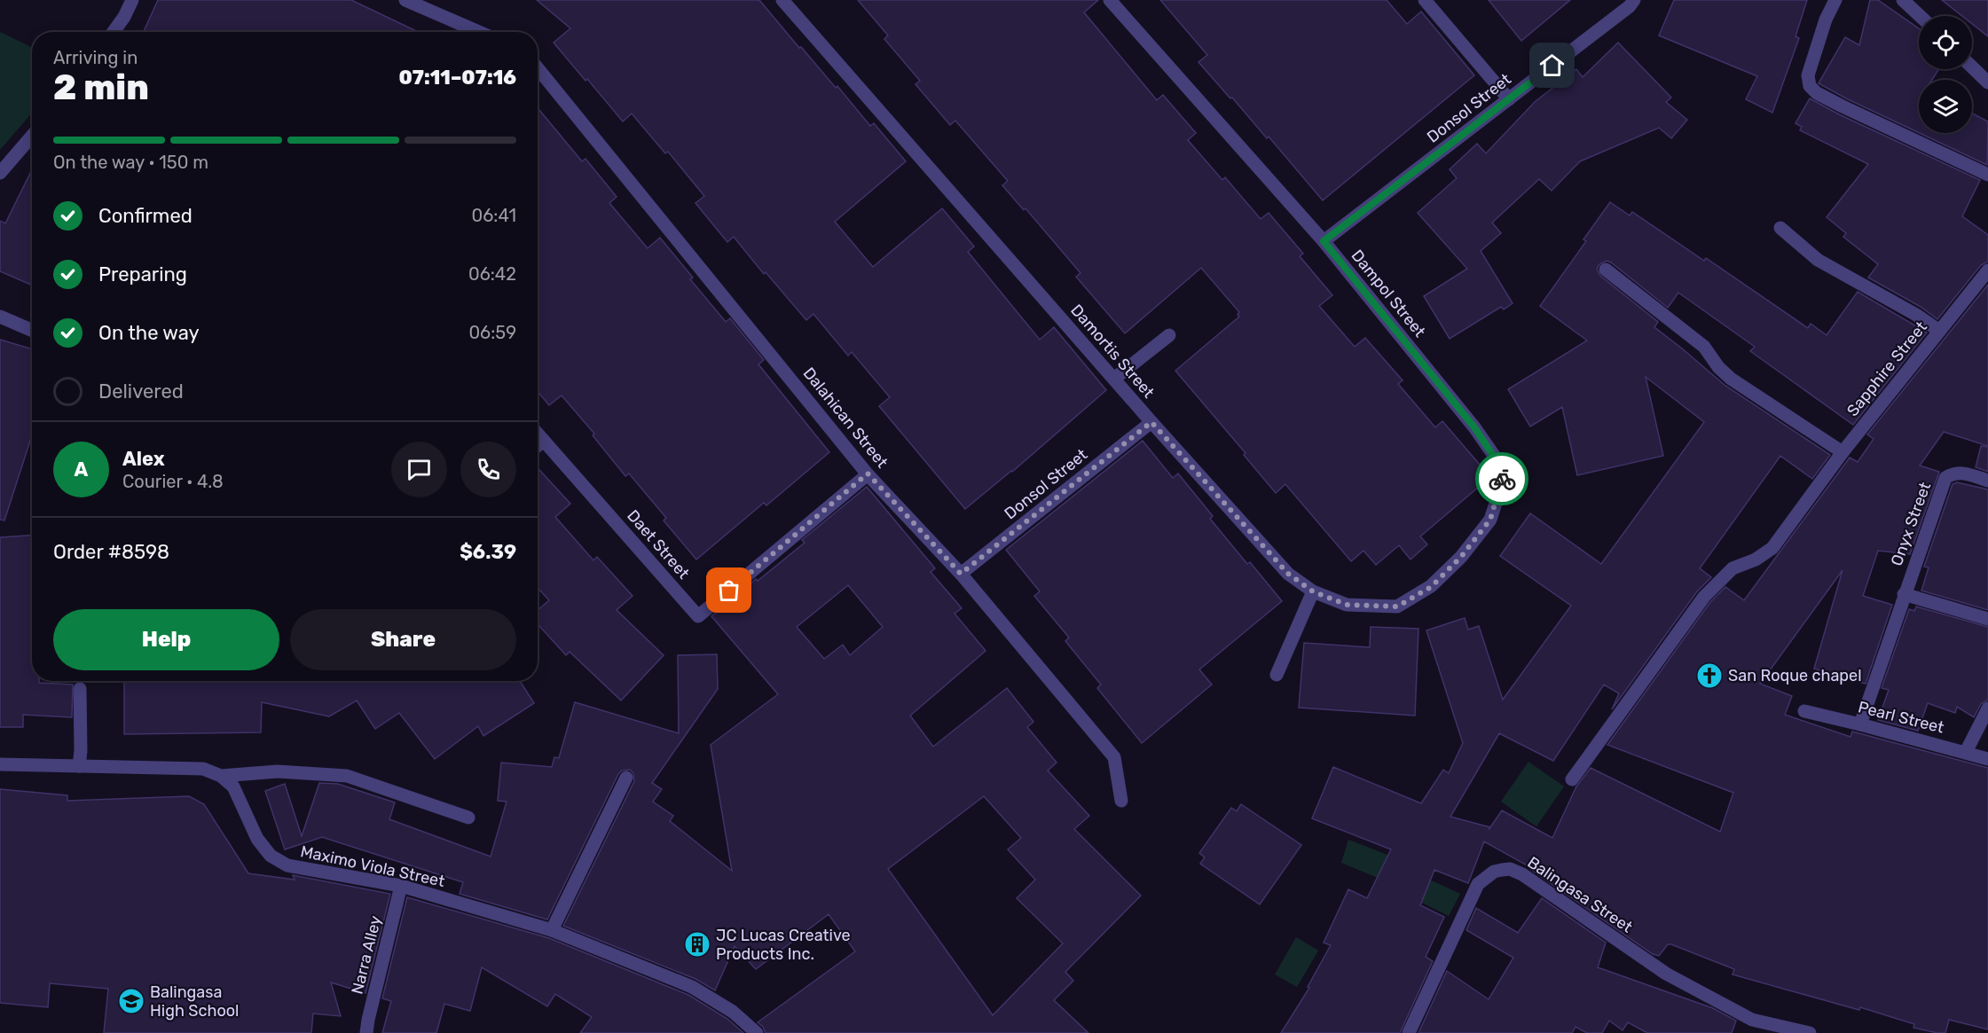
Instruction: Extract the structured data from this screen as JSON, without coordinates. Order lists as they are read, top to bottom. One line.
{"streets":{"street":["Donsol Street","Dampol Street","Damortis Street","Sapphire Street","Dalahican Street","Onyx Street","Daet Street","Pearl Street","Maximo Viola Street","Balingasa Street","Narra Alley"]},"crossings":[["Donsol Street","Dampol Street"],["Donsol Street","Damortis Street"],["Donsol Street","Dalahican Street"],["Dampol Street","Damortis Street"],["Dalahican Street","Daet Street"],["Onyx Street","Pearl Street"],["Maximo Viola Street","Narra Alley"]],"places":{"church":["San Roque chapel"],"building":["JC Lucas Creative Products Inc."],"school or university":["Balingasa High School"]},"page":{"heading":["2 min","Arriving in","07:11–07:16"],"panel":["Alex","Courier · 4.8","Order #8598","$6.39"],"bar":"On the way · 150 m","list":[["Confirmed","06:41"],["Preparing","06:42"],["On the way","06:59"],"Delivered"],"round":"A","buttons":["Help","Share"]}}
